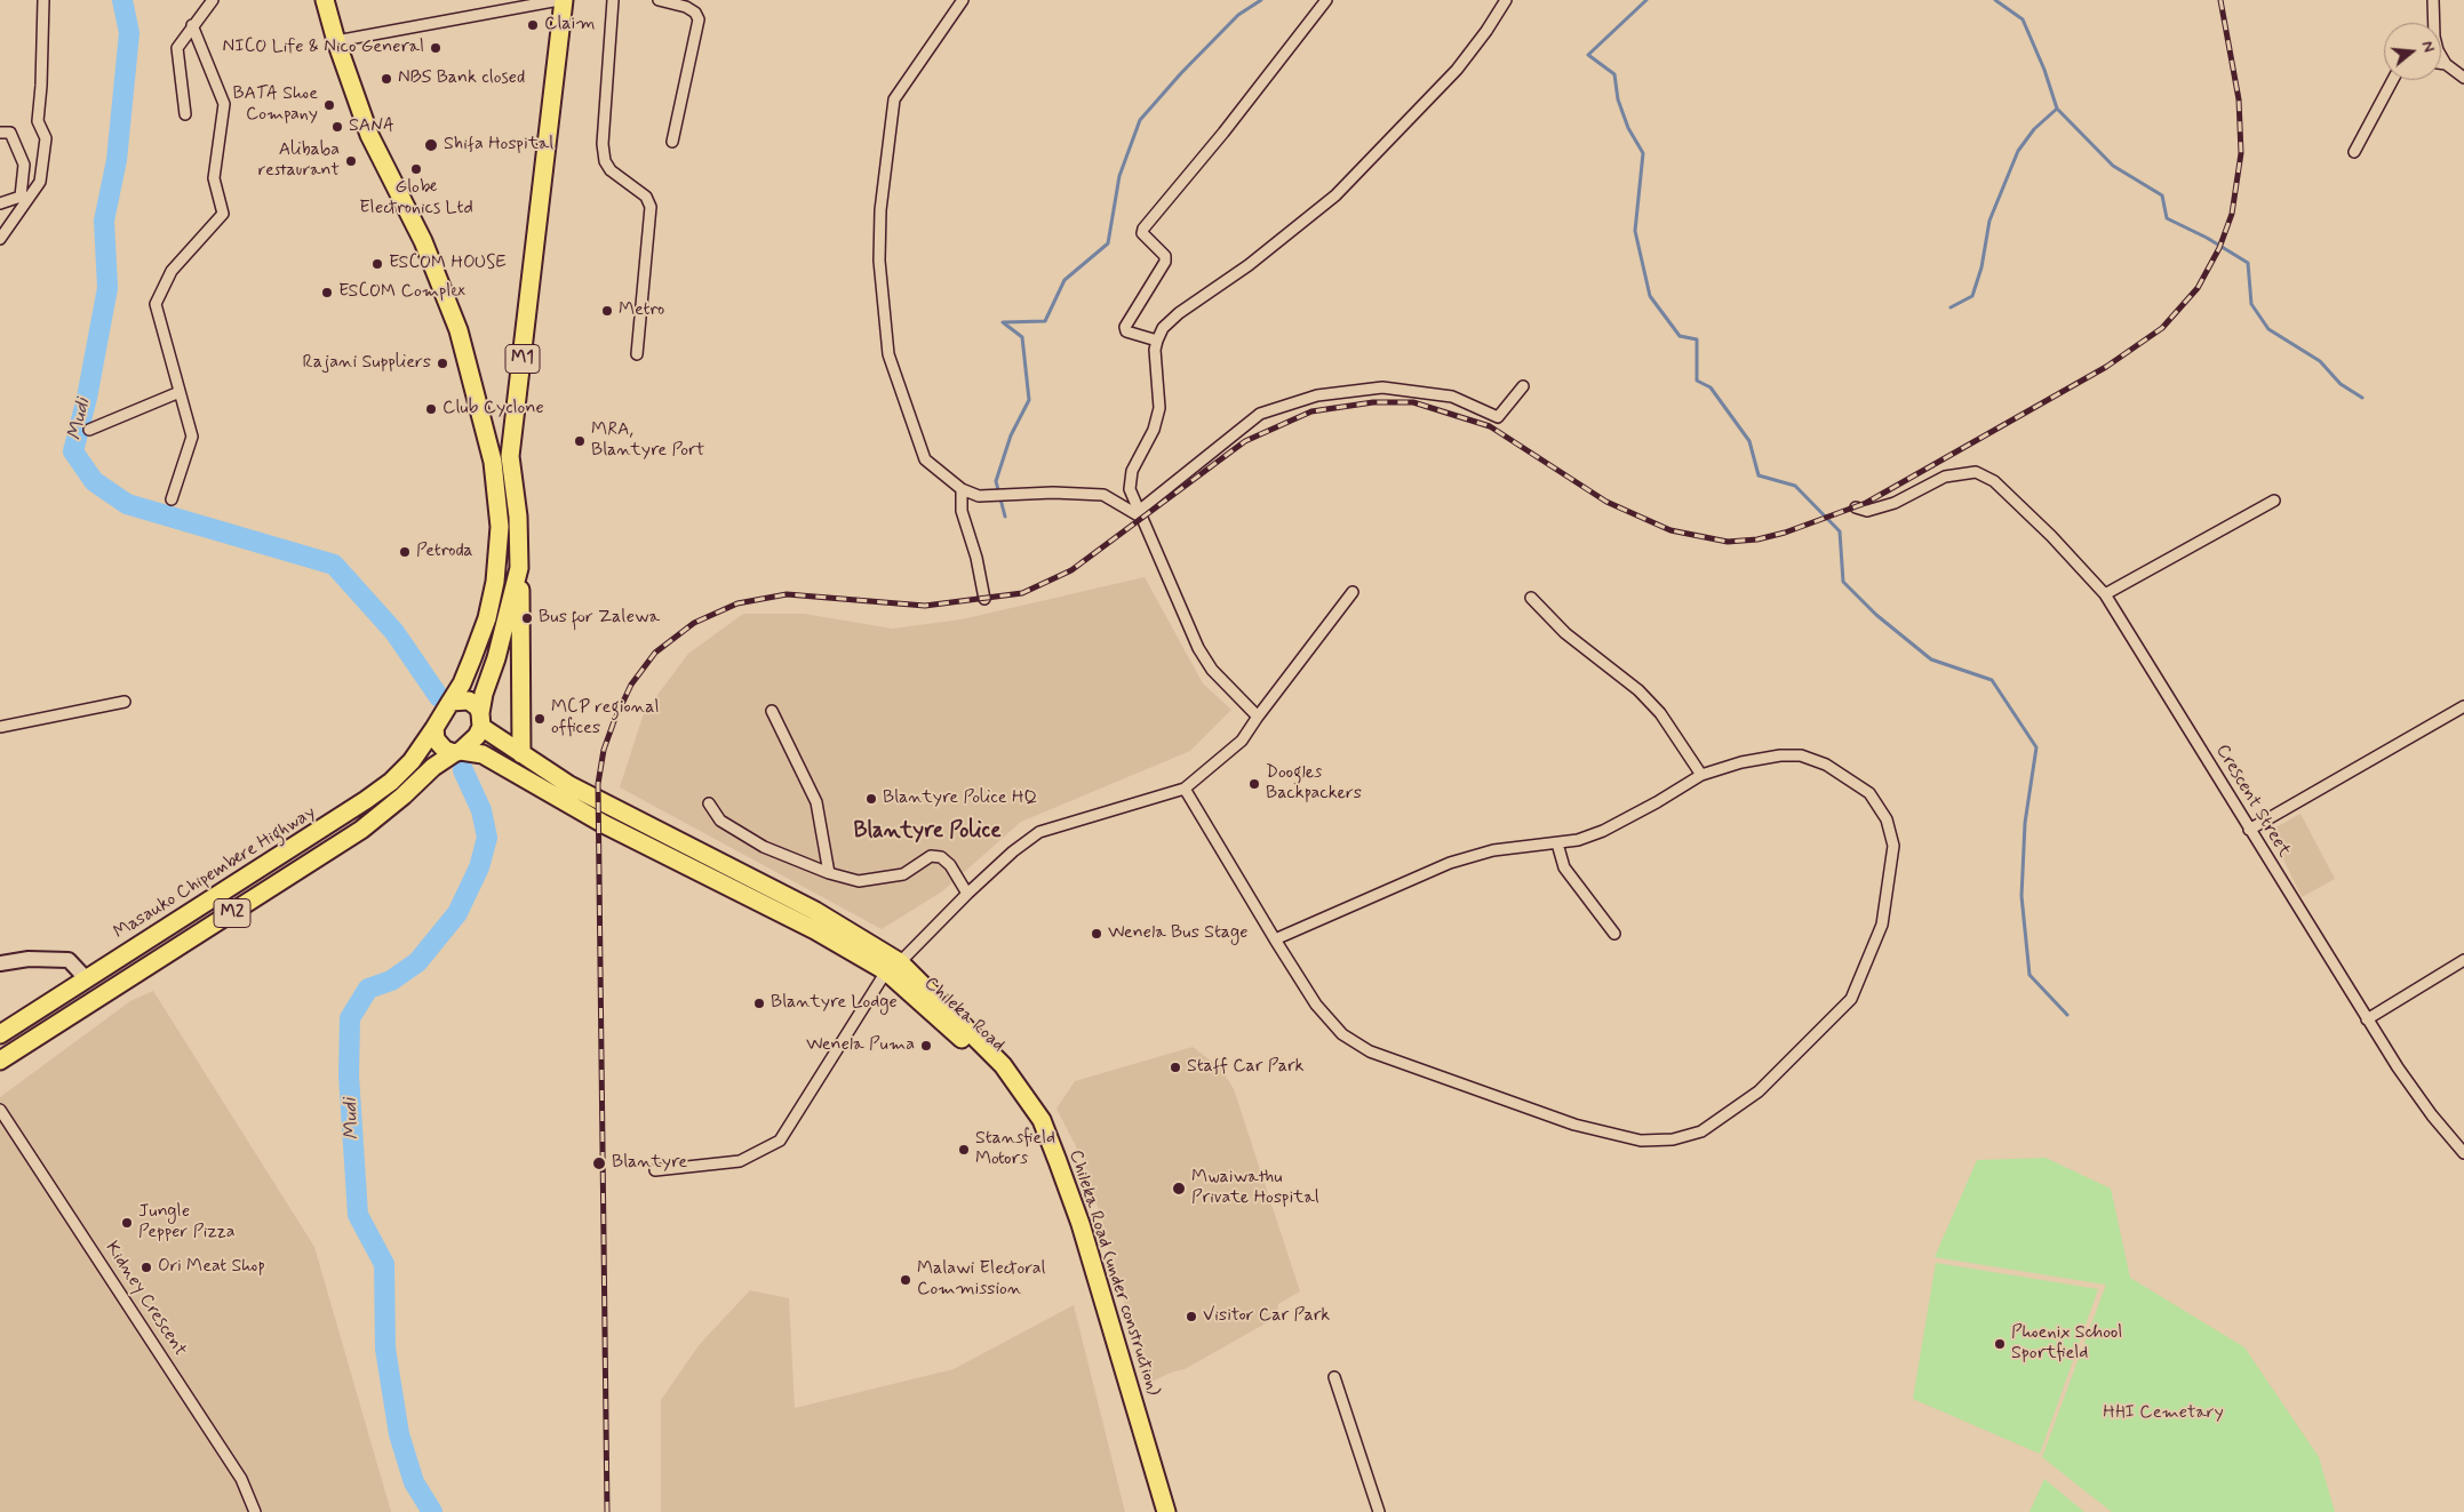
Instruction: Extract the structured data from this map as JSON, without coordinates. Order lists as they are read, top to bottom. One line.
{"streets":{"highway":["M1","Masauko Chipembere Highway","M2","Chileka Road","Chileka Road (under construction)"],"street":["Crescent Street","Kidney Crescent"]},"crossings":[["M1","Masauko Chipembere Highway"],["M1","M2"],["Masauko Chipembere Highway","M2"],["Chileka Road","Chileka Road (under construction)"]],"districts":["Blantyre Police"],"water":["Mudi"],"parks":["HHI Cemetary"],"places":["Claim","NICO Life & Nico General","NBS Bank closed","BATA Shoe Company","SANA","Shifa Hospital","Alibaba restaurant","Globe Electronics Ltd","ESCOM HOUSE","ESCOM Complex","Metro","Rajani Suppliers","Club Cyclone","MRA, Blantyre Port","Petroda","Bus for Zalewa","MCP regional offices","Doogles Backpackers","Blantyre Police HQ","Wenela Bus Stage","Blantyre Lodge","Wenela Puma","Staff Car Park","Stansfield Motors","Blantyre","Mwaiwathu Private Hospital","Jungle Pepper Pizza","Ori Meat Shop","Malawi Electoral Commission","Visitor Car Park","Phoenix School Sportfield"],"north":"right"}
